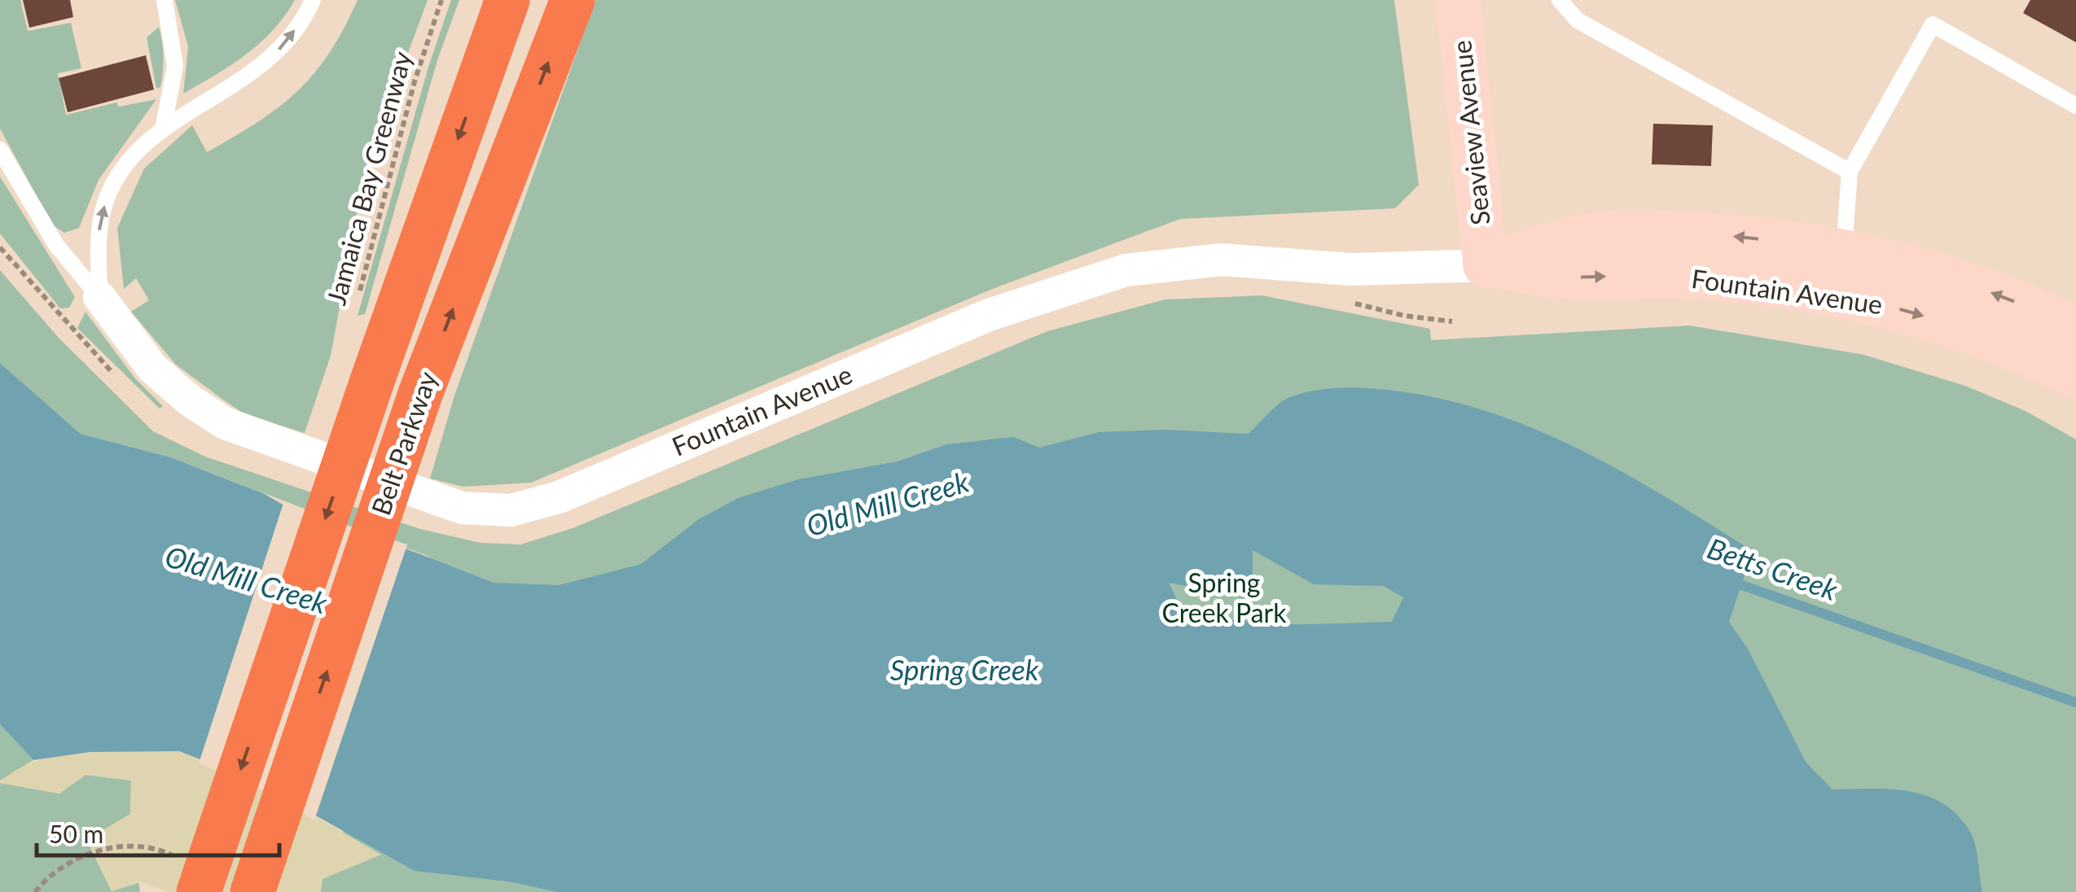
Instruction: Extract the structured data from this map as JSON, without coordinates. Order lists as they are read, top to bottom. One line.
{"streets":{"highway":["Belt Parkway"],"main road":["Seaview Avenue","Fountain Avenue"],"path":["Jamaica Bay Greenway"]},"crossings":[["Seaview Avenue","Fountain Avenue"]],"water":["Old Mill Creek","Betts Creek","Spring Creek"],"parks":["Spring Creek Park"],"scale_bar":"50 m"}
